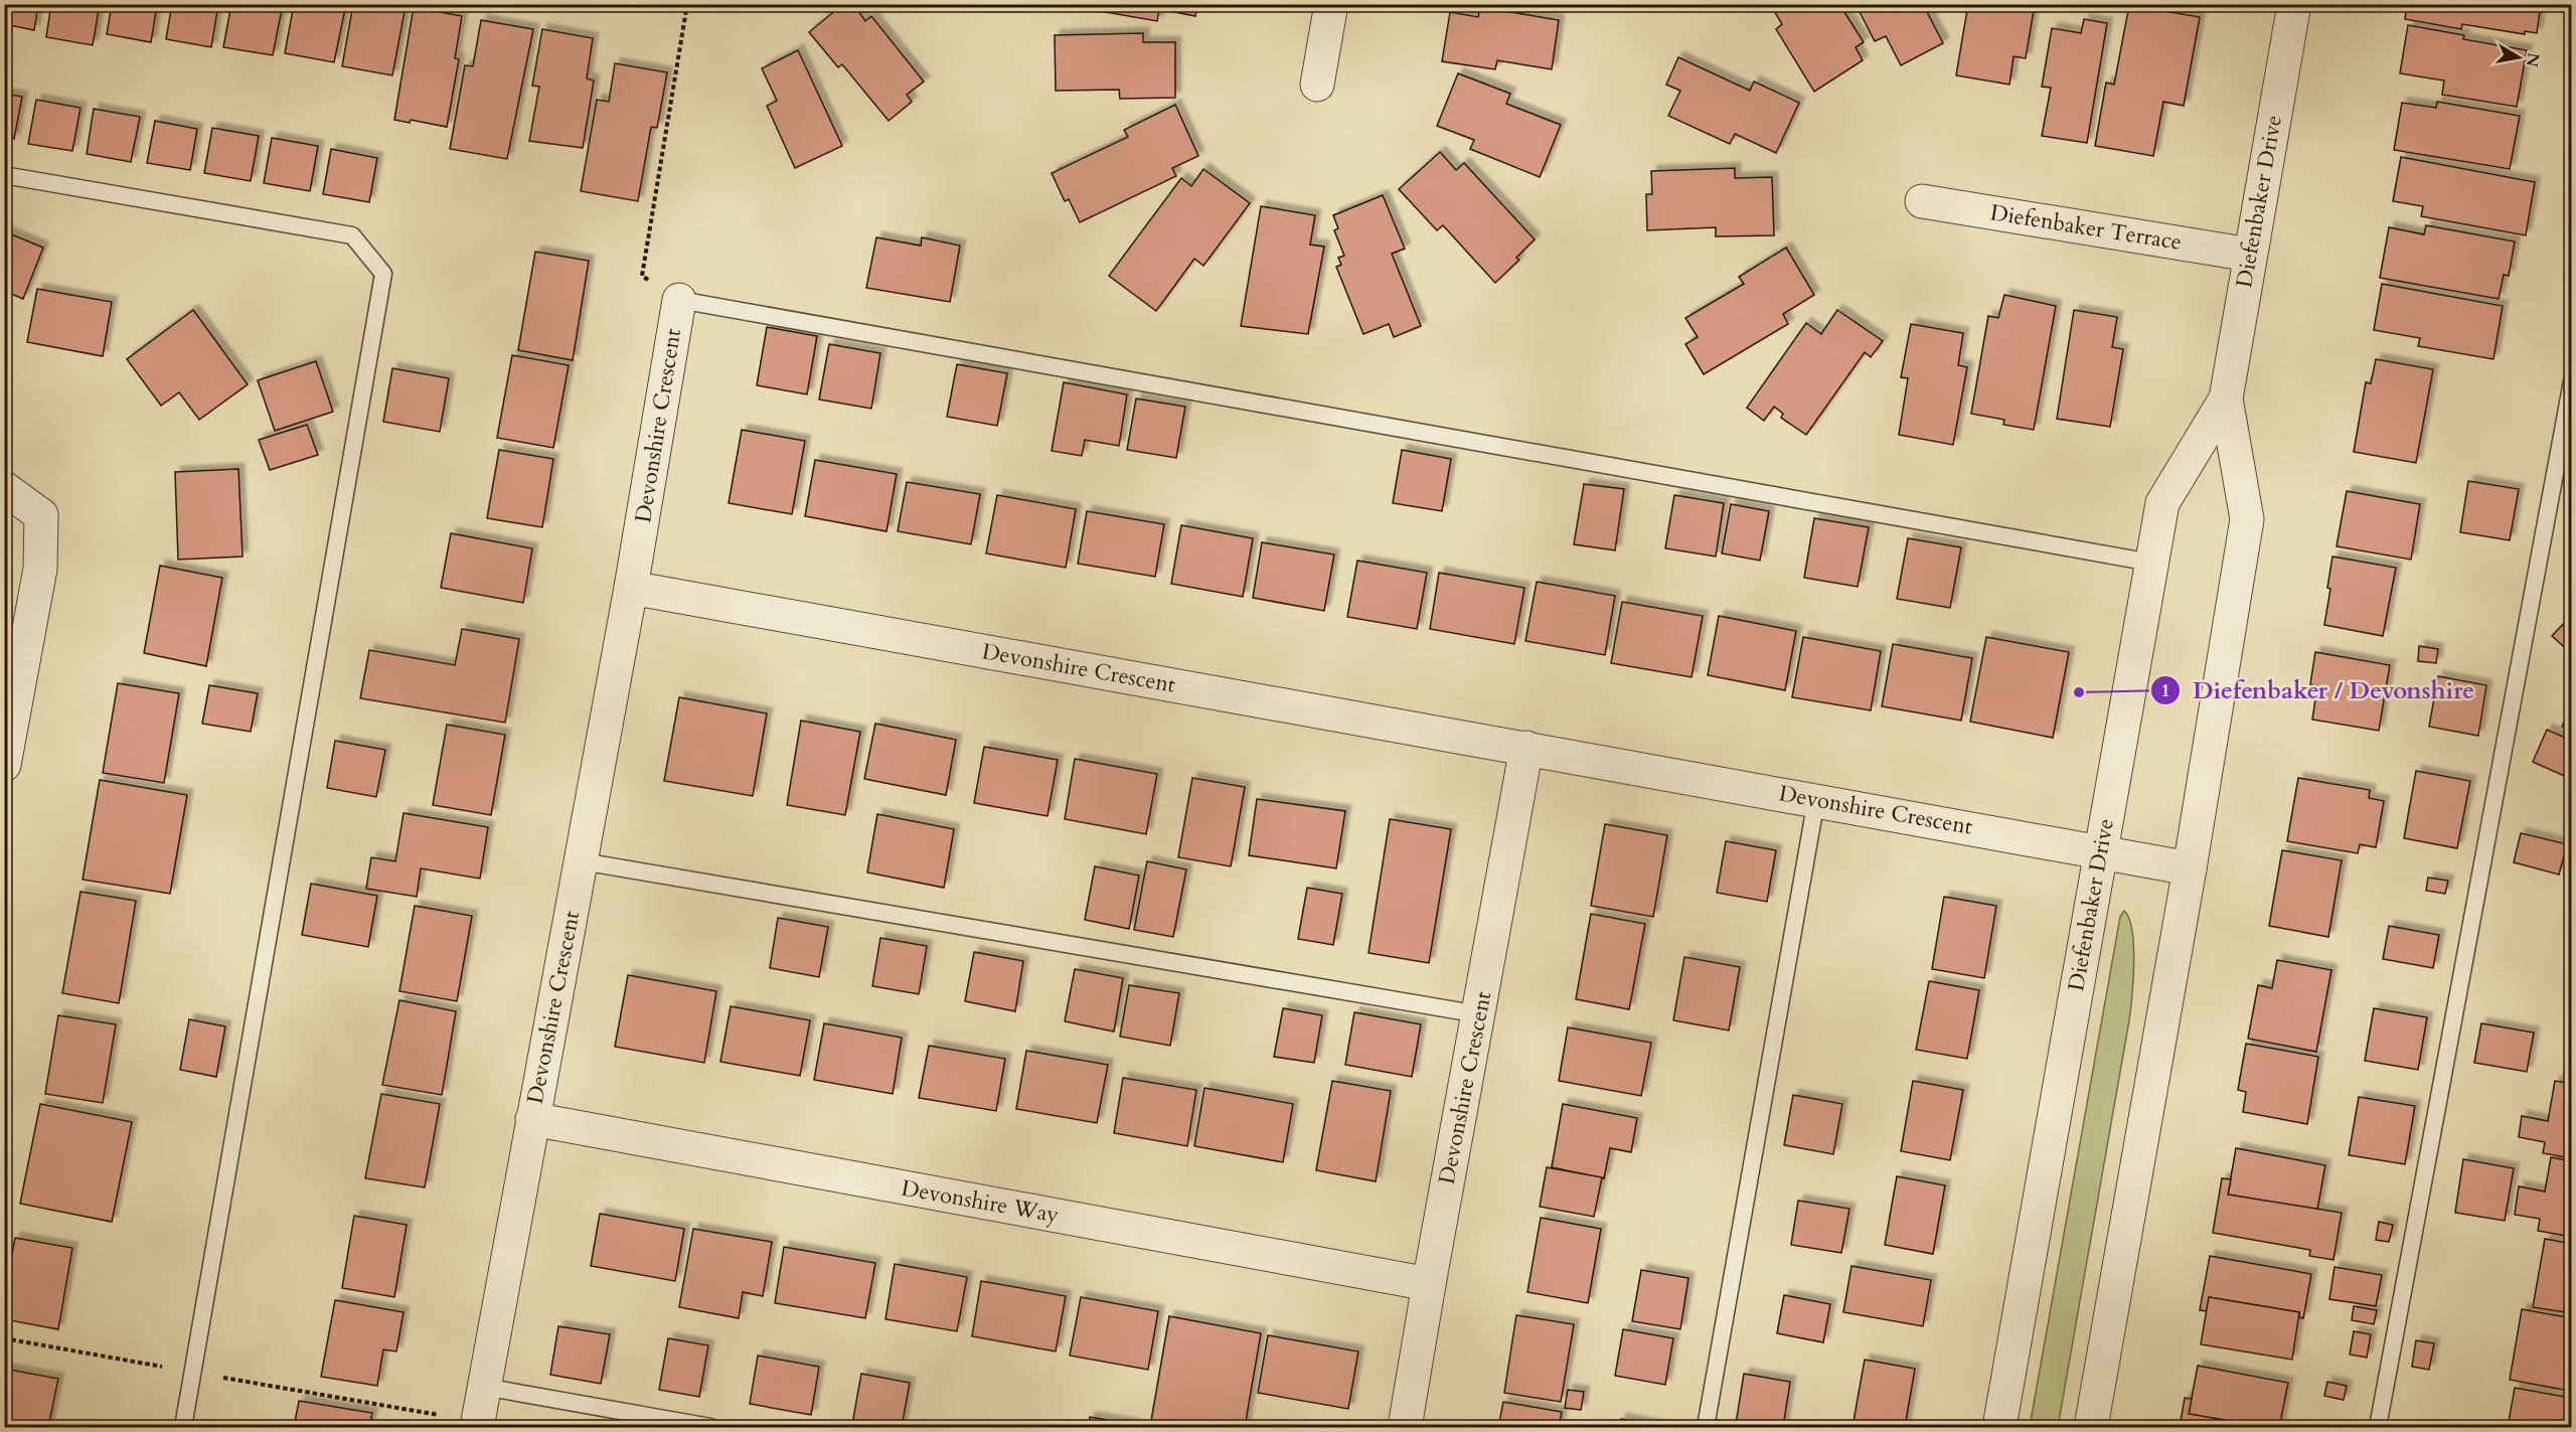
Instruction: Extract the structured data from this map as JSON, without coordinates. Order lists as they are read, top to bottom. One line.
{"streets":{"street":["Diefenbaker Drive","Diefenbaker Terrace","Devonshire Crescent","Devonshire Way"]},"crossings":[["Diefenbaker Drive","Diefenbaker Terrace"],["Diefenbaker Drive","Devonshire Crescent"],["Devonshire Crescent","Devonshire Way"]],"places":["Diefenbaker / Devonshire"],"north":"right"}
